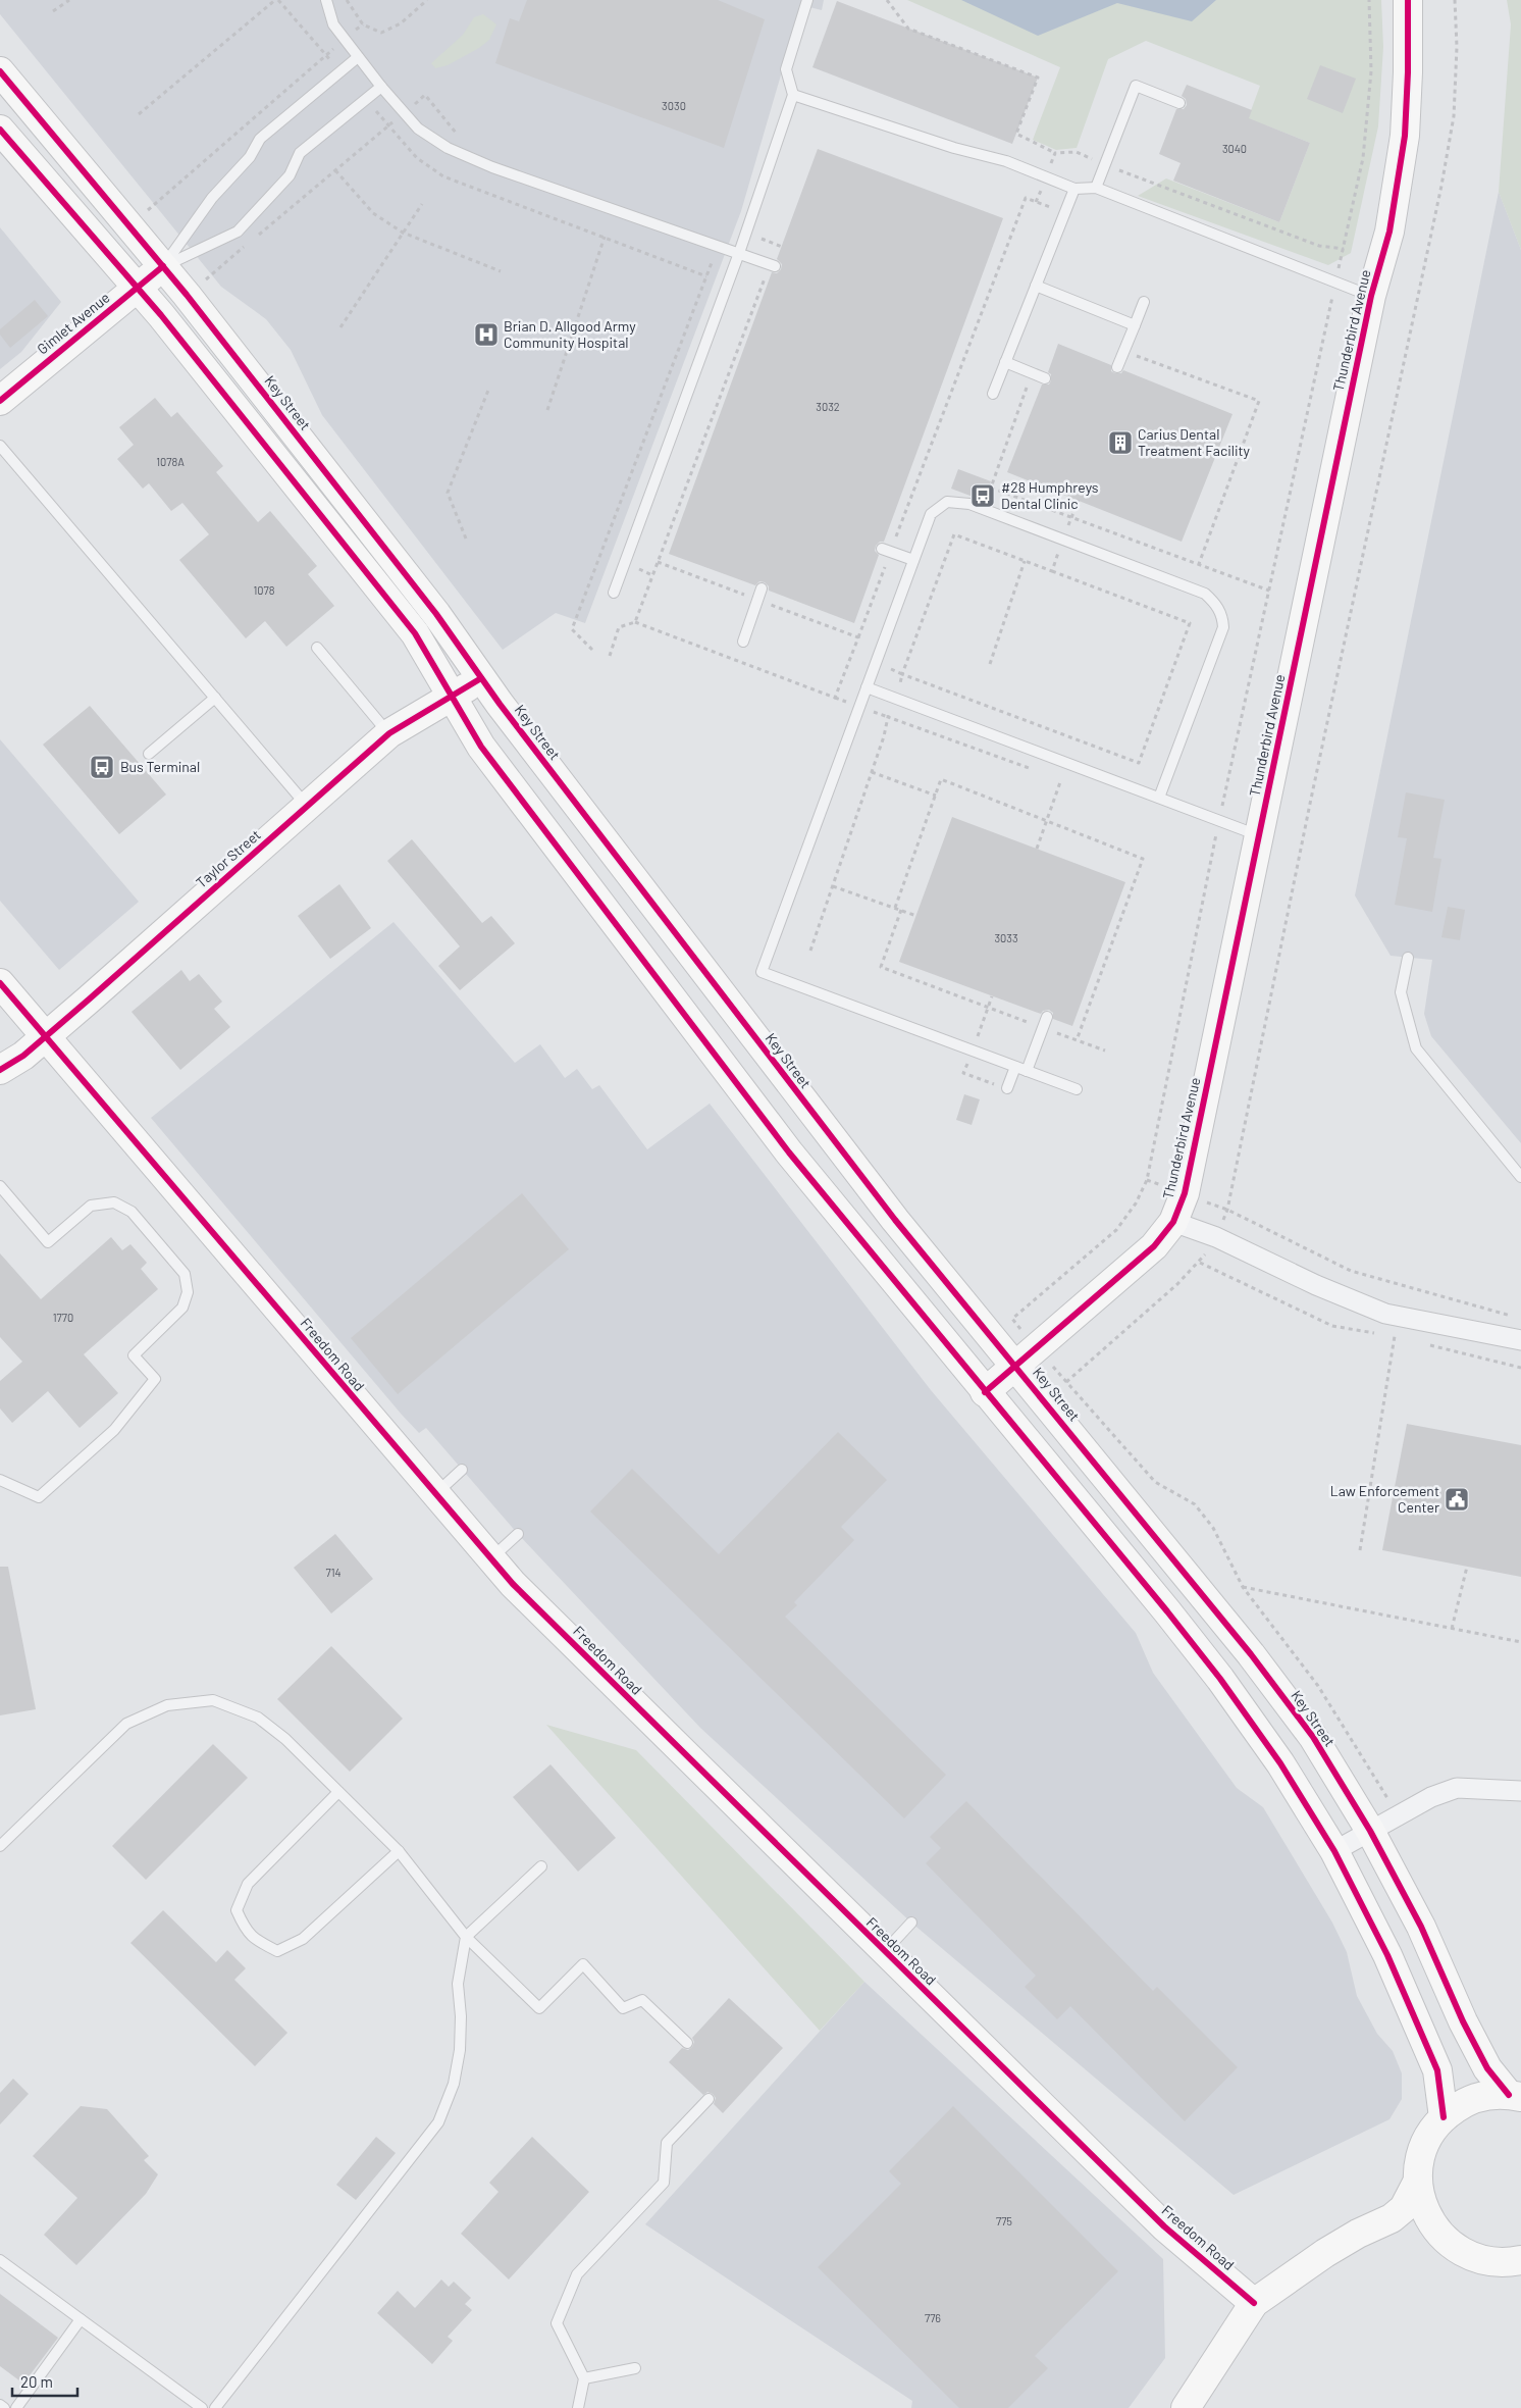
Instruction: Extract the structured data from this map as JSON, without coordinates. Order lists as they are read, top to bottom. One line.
{"streets":{"main road":["Gimlet Avenue","Thunderbird Avenue","Key Street","Taylor Street","Freedom Road"]},"crossings":[["Gimlet Avenue","Key Street"],["Thunderbird Avenue","Key Street"],["Key Street","Taylor Street"],["Taylor Street","Freedom Road"]],"places":{"hospital":["Brian D. Allgood Army Community Hospital"],"building":["Carius Dental Treatment Facility"],"bus stop":["#28 Humphreys Dental Clinic","Bus Terminal"],"public building":["Law Enforcement Center"]},"house_numbers":["3030","3040","3032","1078A","1078","3033","1770","714","775","776"],"scale_bar":"20 m"}
